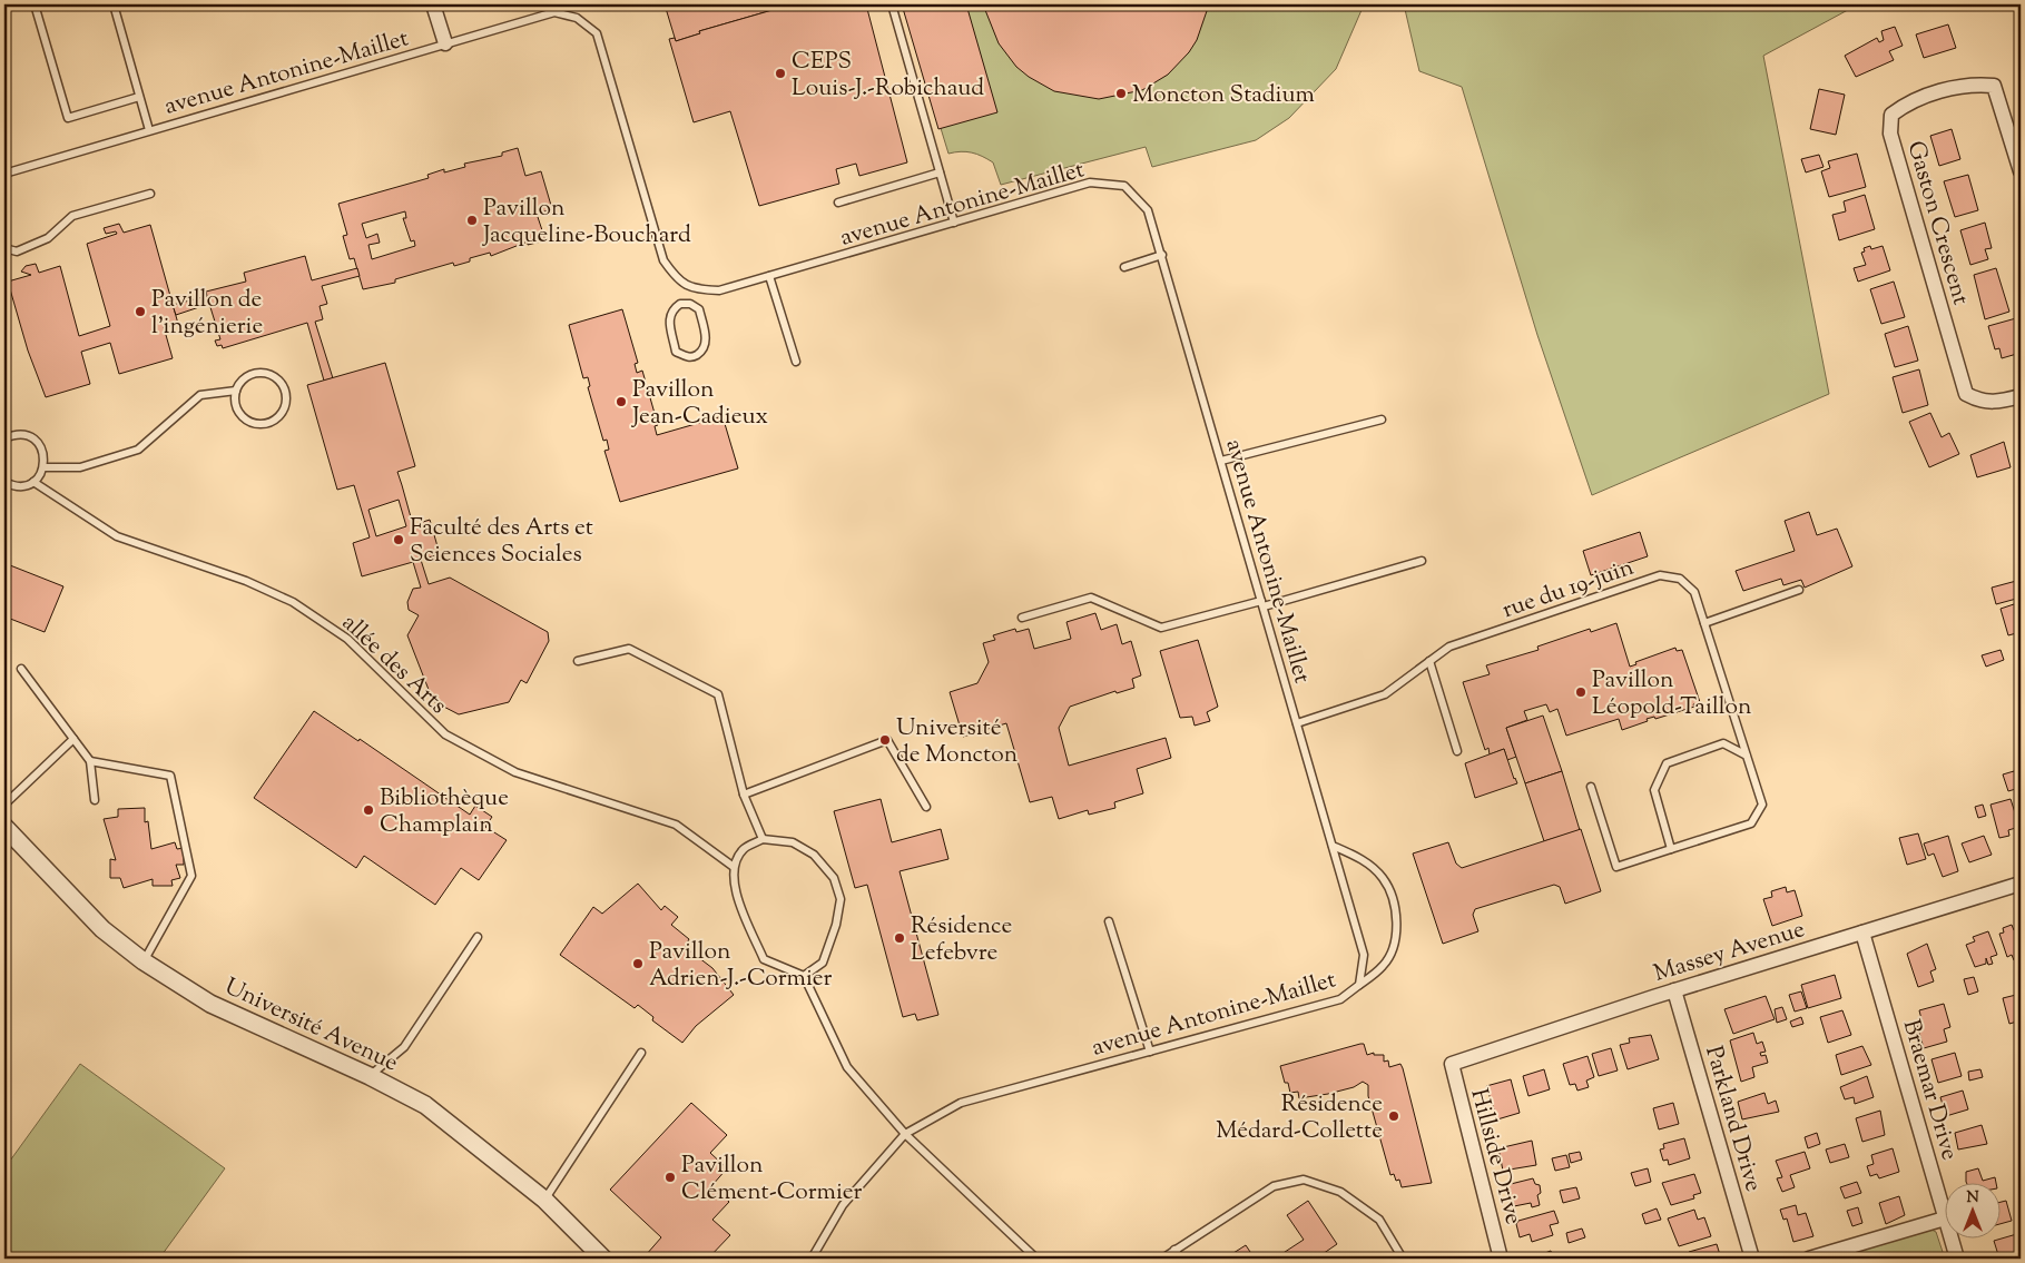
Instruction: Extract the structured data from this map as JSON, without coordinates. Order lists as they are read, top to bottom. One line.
{"streets":{"street":["Gaston Crescent","Massey Avenue","Université Avenue","Braemar Drive","Parkland Drive","Hillside Drive"],"lane":["avenue Antonine-Maillet","rue du 19-juin","allée des Arts"]},"crossings":[["avenue Antonine-Maillet","rue du 19-juin"],["Massey Avenue","Braemar Drive"],["Massey Avenue","Parkland Drive"],["Massey Avenue","Hillside Drive"]],"places":["CEPS Louis-J.-Robichaud","Moncton Stadium","Pavillon Jacqueline-Bouchard","Pavillon de l'ingénierie","Pavillon Jean-Cadieux","Faculté des Arts et Sciences Sociales","Pavillon Léopold-Taillon","Université de Moncton","Bibliothèque Champlain","Résidence Lefebvre","Pavillon Adrien-J.-Cormier","Résidence Médard-Collette","Pavillon Clément-Cormier"],"north":"top"}
